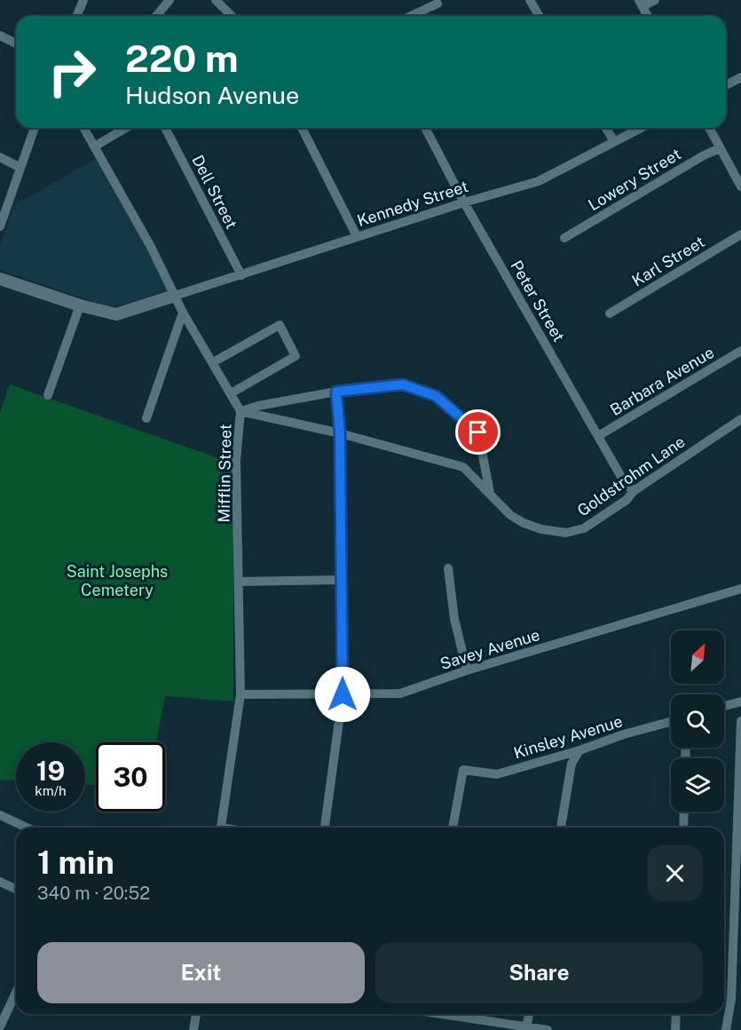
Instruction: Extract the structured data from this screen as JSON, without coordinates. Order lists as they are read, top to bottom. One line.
{"streets":{"street":["Lowery Street","Dell Street","Kennedy Street","Karl Street","Peter Street","Barbara Avenue","Mifflin Street","Goldstrohm Lane","Savey Avenue","Kinsley Avenue"]},"crossings":[["Dell Street","Kennedy Street"],["Kennedy Street","Peter Street"],["Kennedy Street","Mifflin Street"],["Peter Street","Barbara Avenue"],["Peter Street","Goldstrohm Lane"],["Mifflin Street","Goldstrohm Lane"],["Mifflin Street","Savey Avenue"]],"parks":["Saint Josephs Cemetery"],"north":"top right","page":{"turn":["220 m","Hudson Avenue"],"speed":"19 km/h","limit":"30","heading":["1 min","340 m · 20:52"],"buttons":["Exit","Share"]}}
